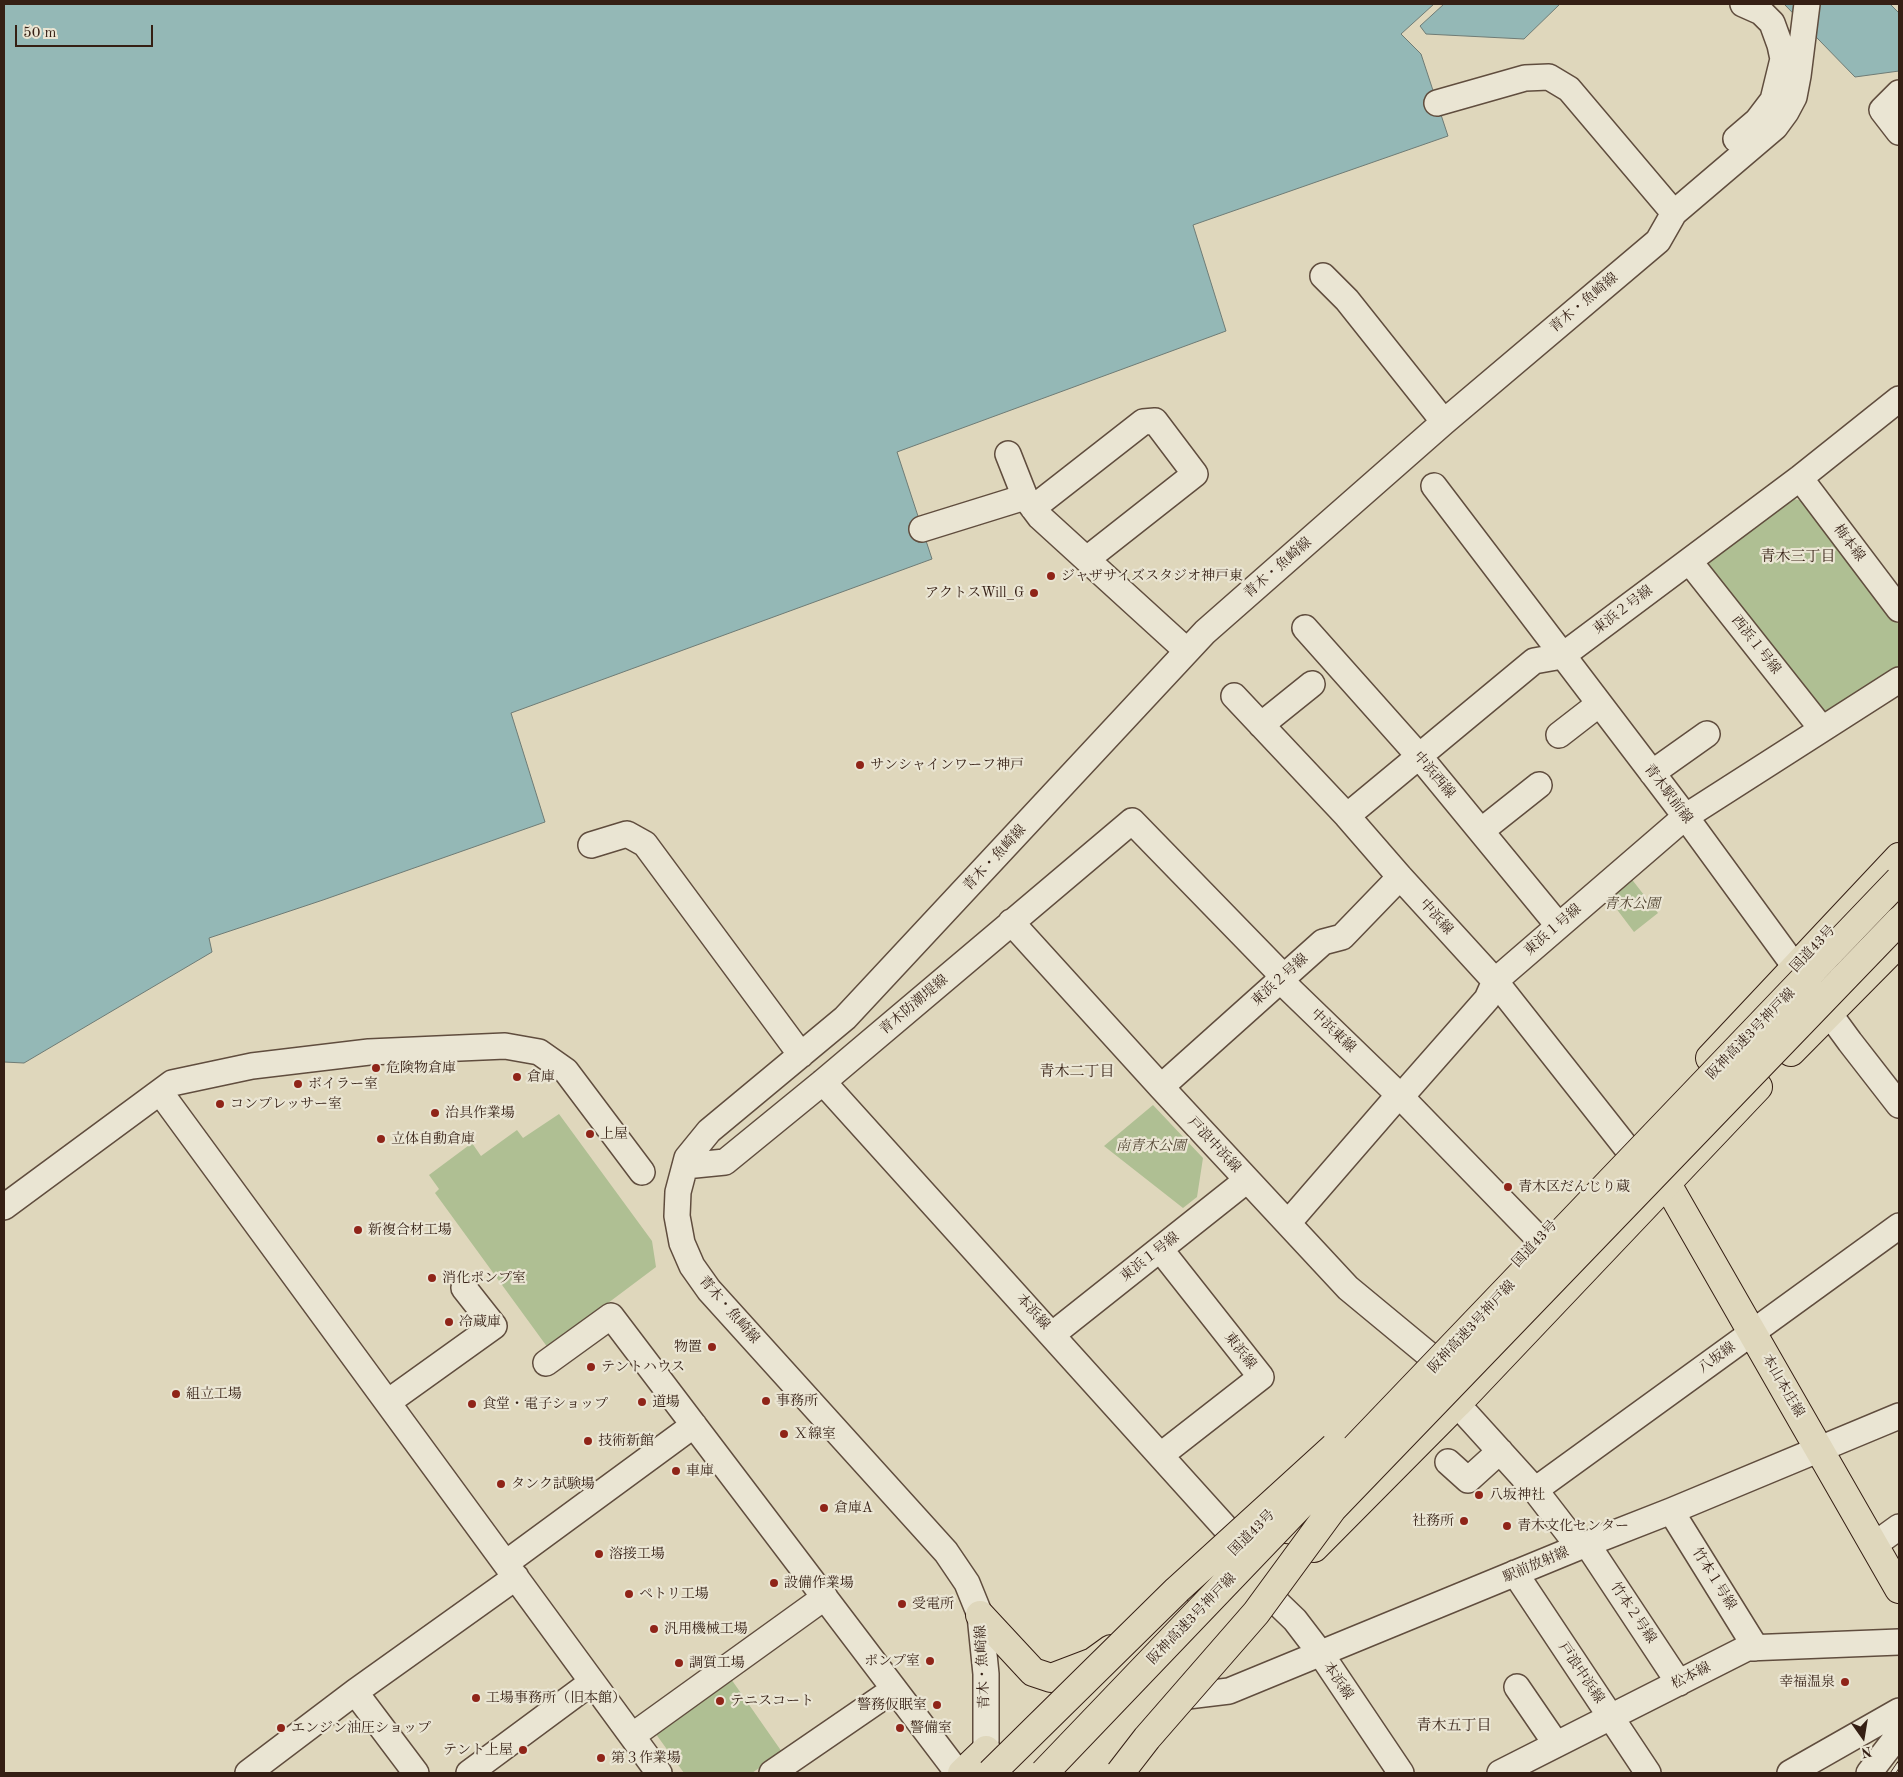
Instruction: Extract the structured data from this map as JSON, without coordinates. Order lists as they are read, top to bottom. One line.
{"streets":{"main road":["国道43号","阪神高速3号神戸線","本山本庄線"],"street":["青木・魚崎線","梅本線","東浜２号線","西浜１号線","中浜西線","青木駅前線","中浜線","東浜１号線","青木防潮堤線","中浜東線","戸浪中浜線","本浜線","東浜線","八坂線","駅前放射線","竹本１号線","竹本２号線","松本線"]},"crossings":[["青木・魚崎線","青木防潮堤線"],["梅本線","東浜２号線"],["東浜２号線","西浜１号線"],["東浜２号線","中浜西線"],["東浜２号線","青木駅前線"],["東浜２号線","中浜線"],["東浜２号線","中浜東線"],["東浜２号線","戸浪中浜線"],["西浜１号線","東浜１号線"],["中浜西線","東浜１号線"],["青木駅前線","東浜１号線"],["青木駅前線","国道43号"],["中浜線","東浜１号線"],["中浜線","国道43号"],["東浜１号線","中浜東線"],["東浜１号線","戸浪中浜線"],["東浜１号線","本浜線"],["東浜１号線","東浜線"],["国道43号","中浜東線"],["国道43号","阪神高速3号神戸線"],["国道43号","戸浪中浜線"],["国道43号","本浜線"],["青木防潮堤線","中浜東線"],["青木防潮堤線","戸浪中浜線"],["青木防潮堤線","本浜線"],["阪神高速3号神戸線","戸浪中浜線"],["戸浪中浜線","駅前放射線"],["戸浪中浜線","松本線"],["本浜線","東浜線"],["本浜線","駅前放射線"],["八坂線","本山本庄線"],["本山本庄線","駅前放射線"],["駅前放射線","竹本１号線"],["駅前放射線","竹本２号線"],["竹本１号線","松本線"],["竹本２号線","松本線"]],"districts":["青木三丁目","青木二丁目","青木五丁目"],"parks":["青木公園","南青木公園"],"places":["ジャザサイズスタジオ神戸東","アクトスWill_G","サンシャインワーフ神戸","危険物倉庫","倉庫","ボイラー室","コンプレッサー室","治具作業場","上屋","立体自動倉庫","青木区だんじり蔵","新複合材工場","消化ポンプ室","冷蔵庫","物置","テントハウス","組立工場","事務所","道場","食堂・電子ショップ","Ｘ線室","技術新館","車庫","タンク試験場","八坂神社","倉庫A","社務所","青木文化センター","溶接工場","設備作業場","ペトリ工場","受電所","汎用機械工場","ポンプ室","調質工場","幸福温泉","工場事務所（旧本館）","テニスコート","警務仮眠室","エンジン油圧ショップ","警備室","テント上屋","第３作業場"],"scale_bar":"50 m","north":"bottom"}
